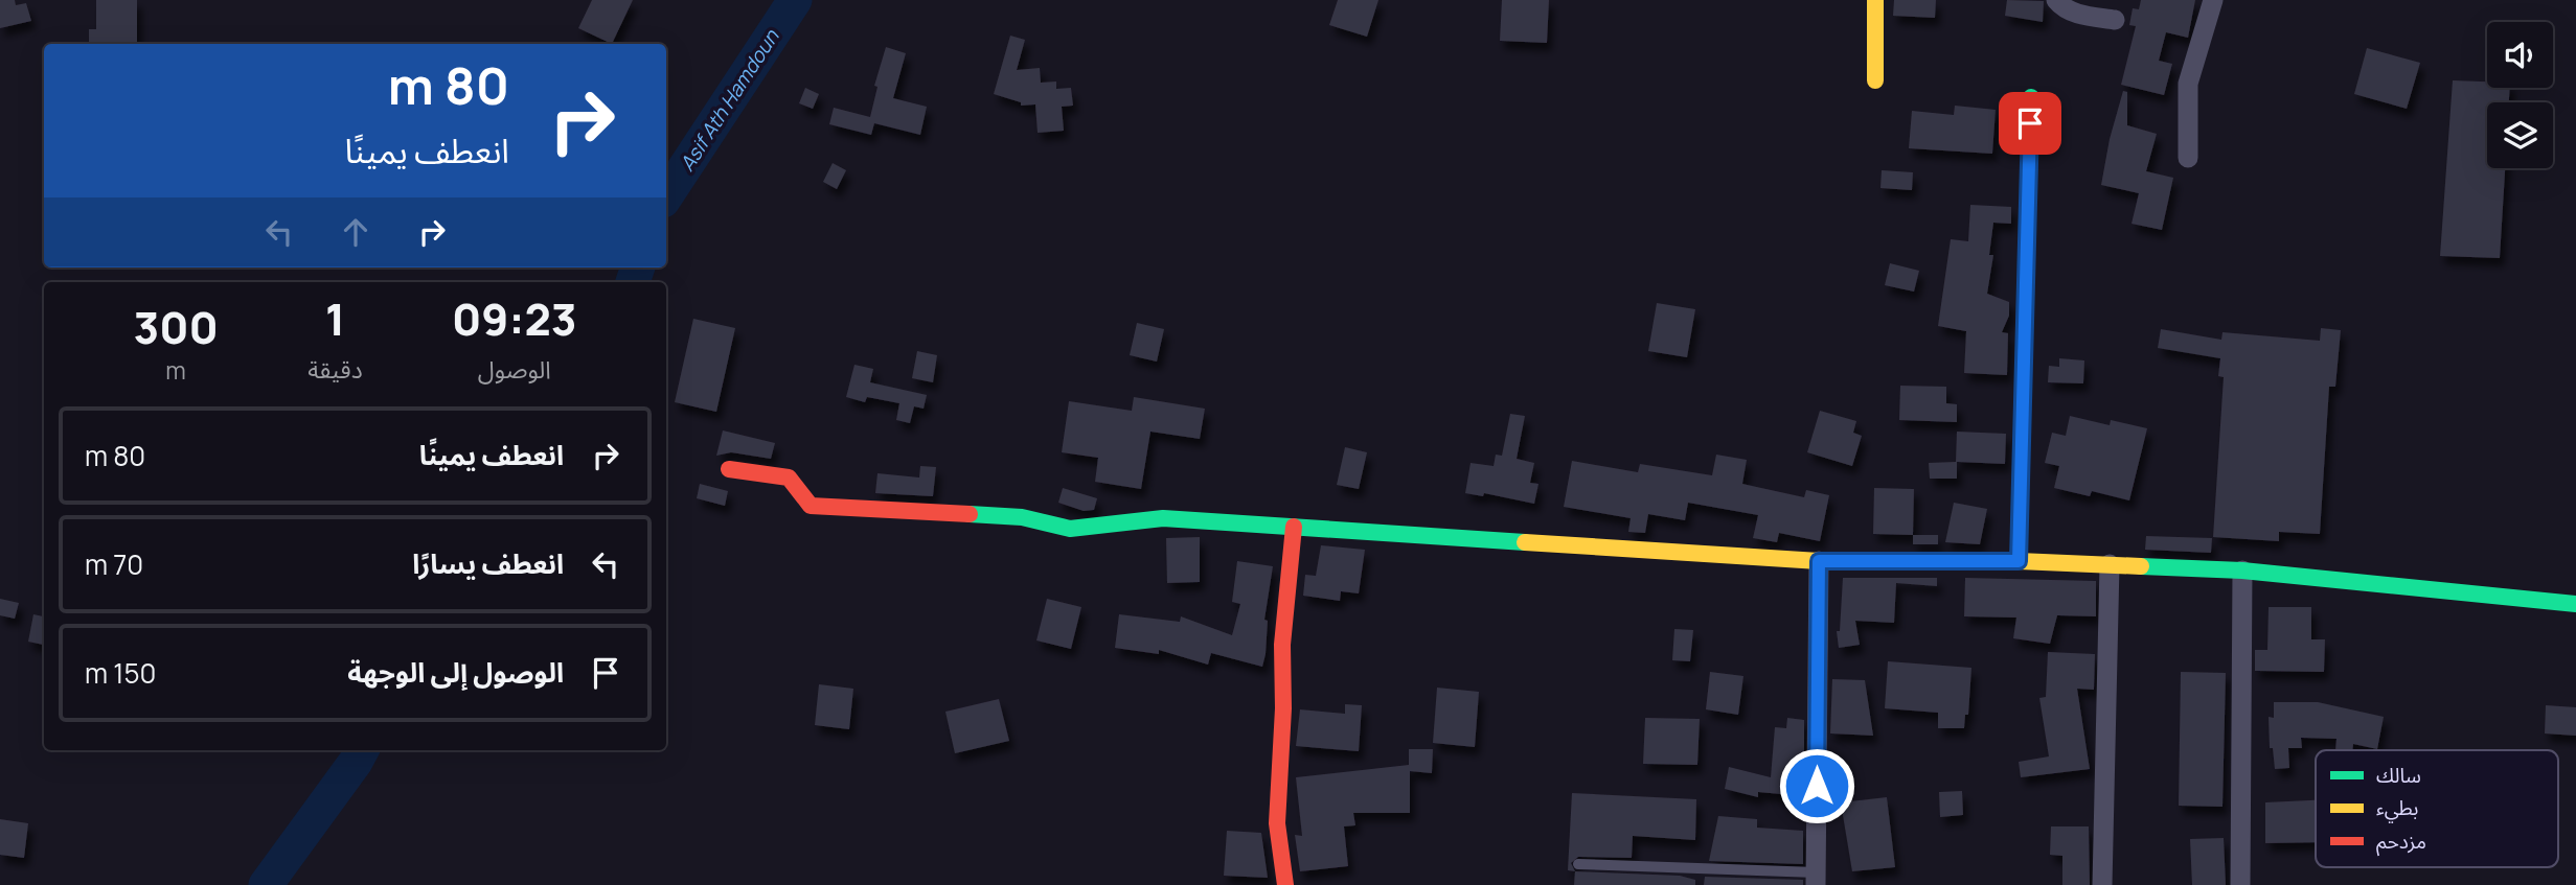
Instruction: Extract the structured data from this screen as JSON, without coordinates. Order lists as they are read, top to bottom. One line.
{"water":["Asif Ath Hamdoun"],"legend":["سالك","بطيء","مزدحم"],"page":{"turn":["80 m","انعطف يمينًا"],"eta":["09:23","الوصول","1","دقيقة","300","m"],"list":[{"name":"انعطف يمينًا","value":"80 m"},{"name":"انعطف يسارًا","value":"70 m"},{"name":"الوصول إلى الوجهة","value":"150 m"}]}}
